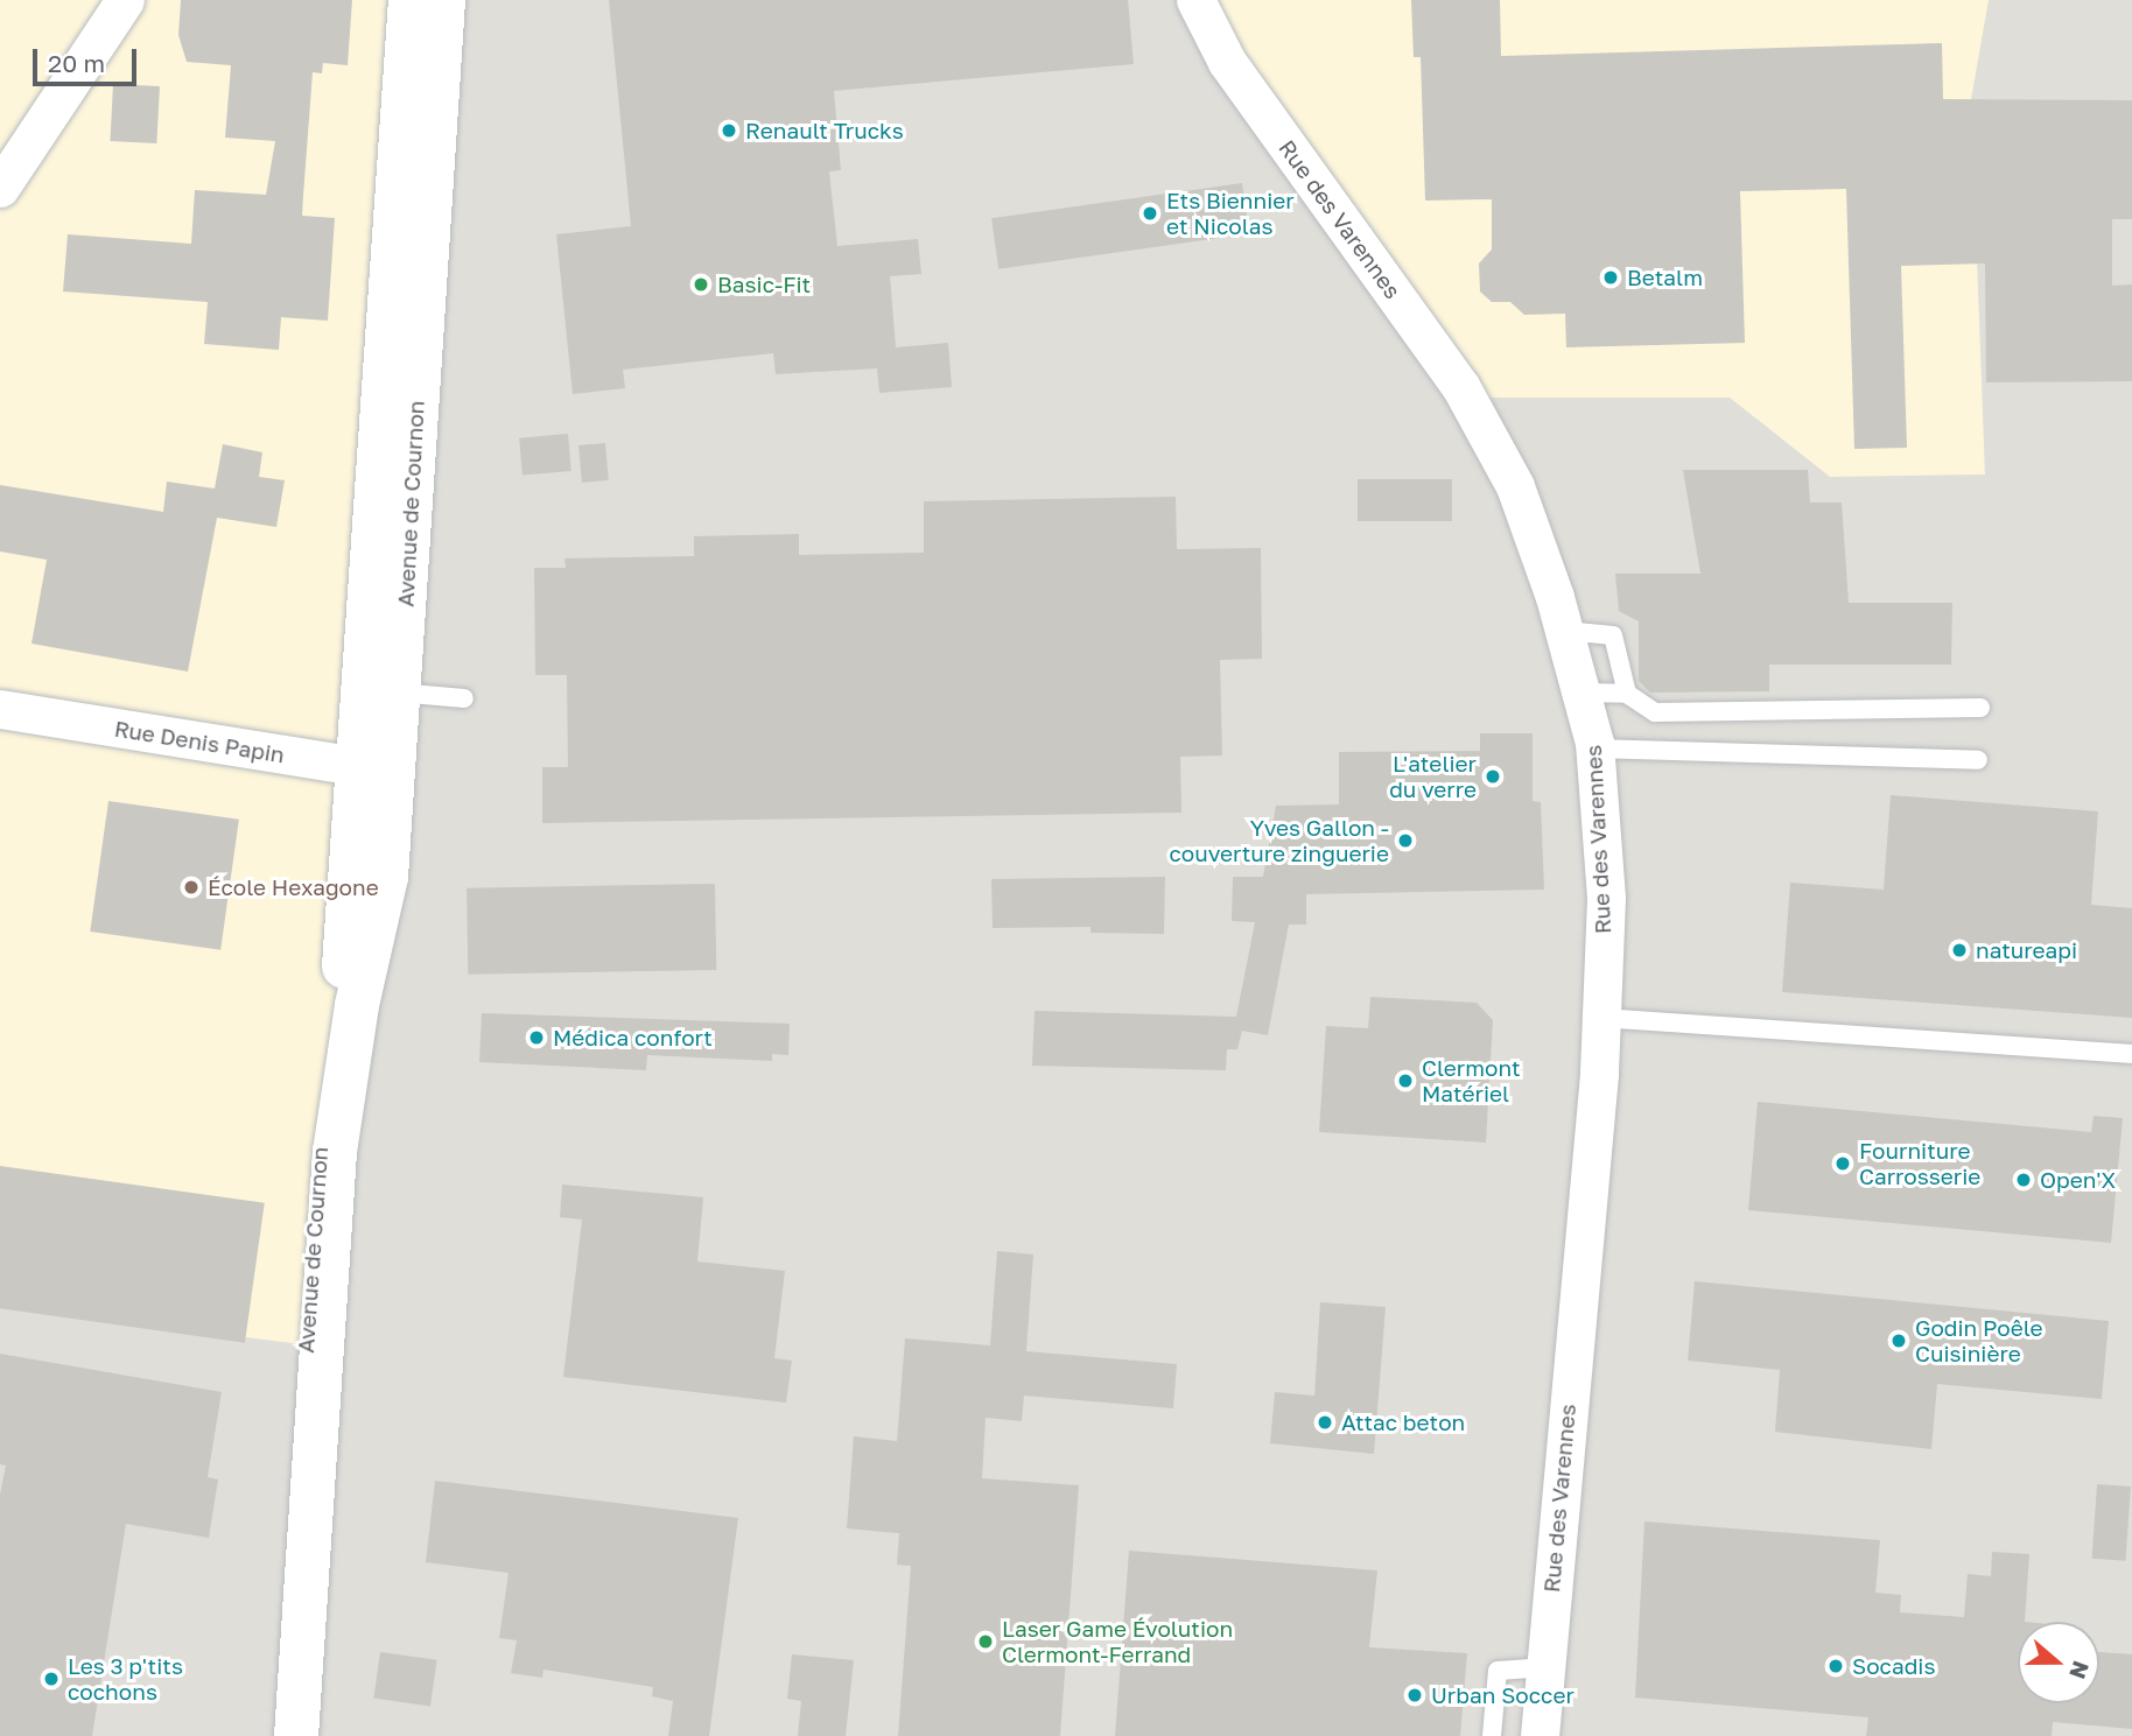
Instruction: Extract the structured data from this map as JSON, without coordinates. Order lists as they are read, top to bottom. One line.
{"streets":{"main road":["Avenue de Cournon"],"street":["Rue des Varennes","Rue Denis Papin"]},"crossings":[["Avenue de Cournon","Rue Denis Papin"]],"places":["Renault Trucks","Ets Biennier et Nicolas","Betalm","Basic-Fit","L'atelier du verre","Yves Gallon - couverture zinguerie","École Hexagone","natureapi","Médica confort","Clermont Matériel","Fourniture Carrosserie","Open'X","Godin Poêle Cuisinière","Attac beton","Laser Game Évolution Clermont-Ferrand","Socadis","Les 3 p'tits cochons","Urban Soccer"],"scale_bar":"20 m","north":"right"}
